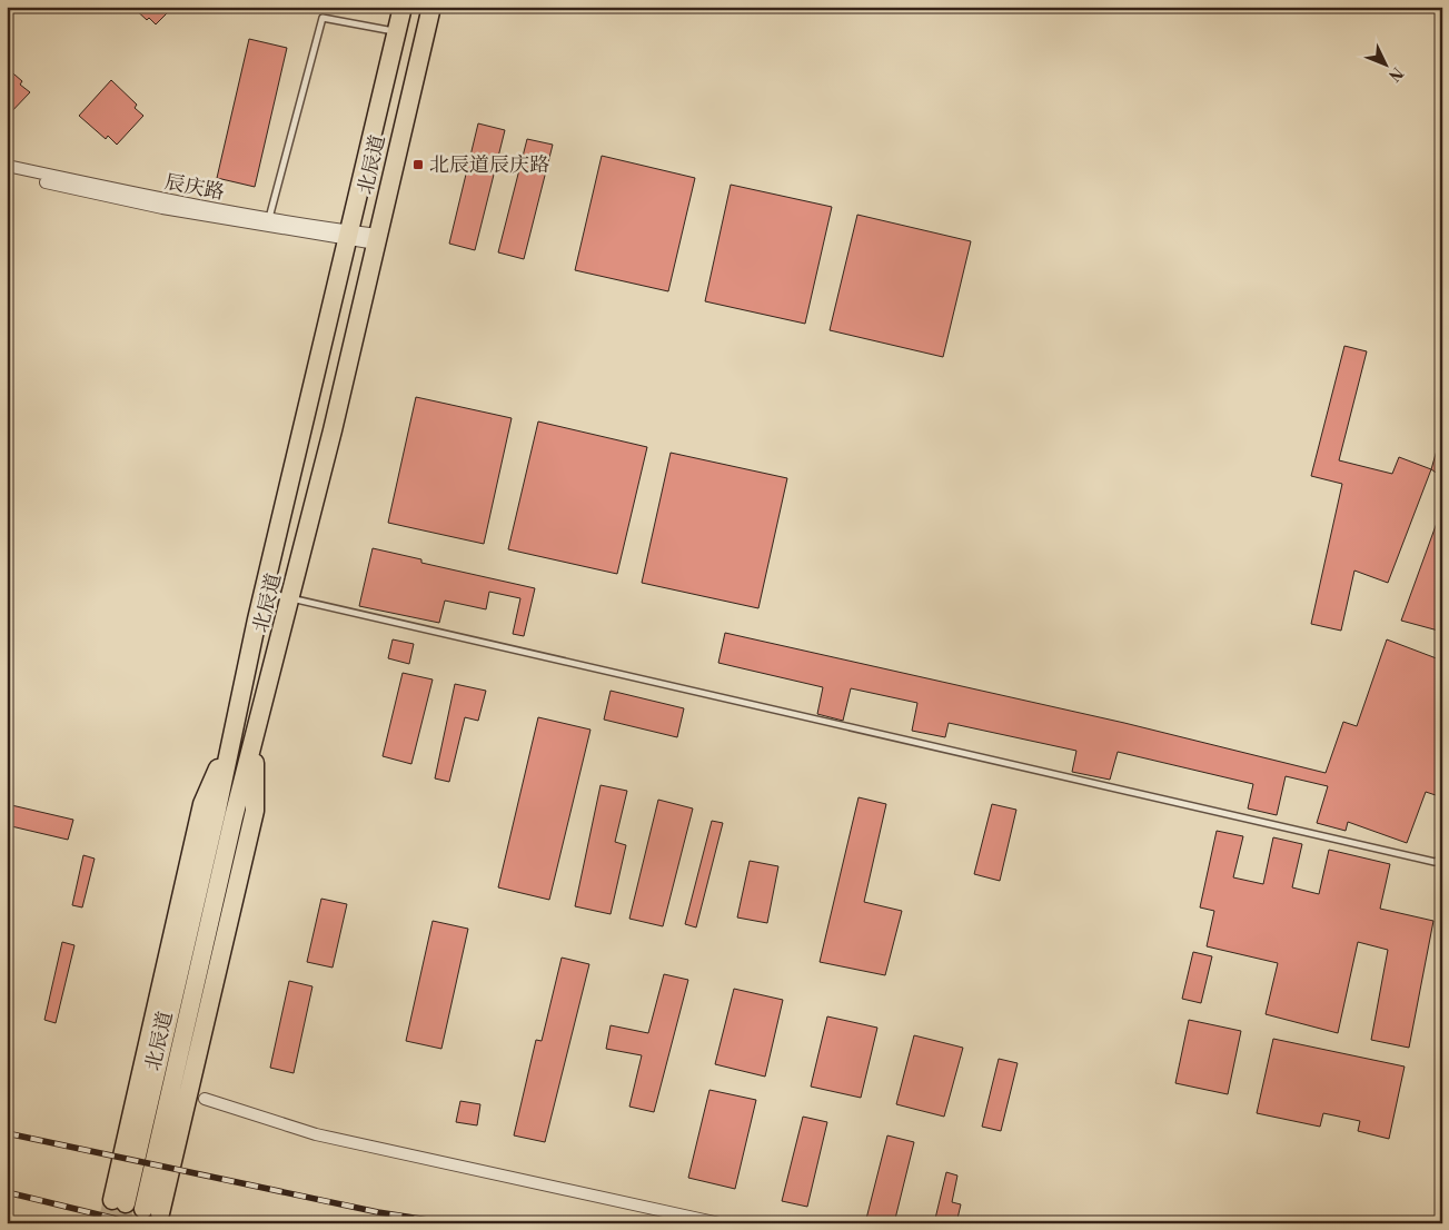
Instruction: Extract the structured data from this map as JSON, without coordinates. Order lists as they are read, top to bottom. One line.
{"streets":{"main road":["北辰道"],"street":["辰庆路"]},"crossings":[["北辰道","辰庆路"]],"places":{"transit":["北辰道辰庆路"]},"north":"bottom right"}
